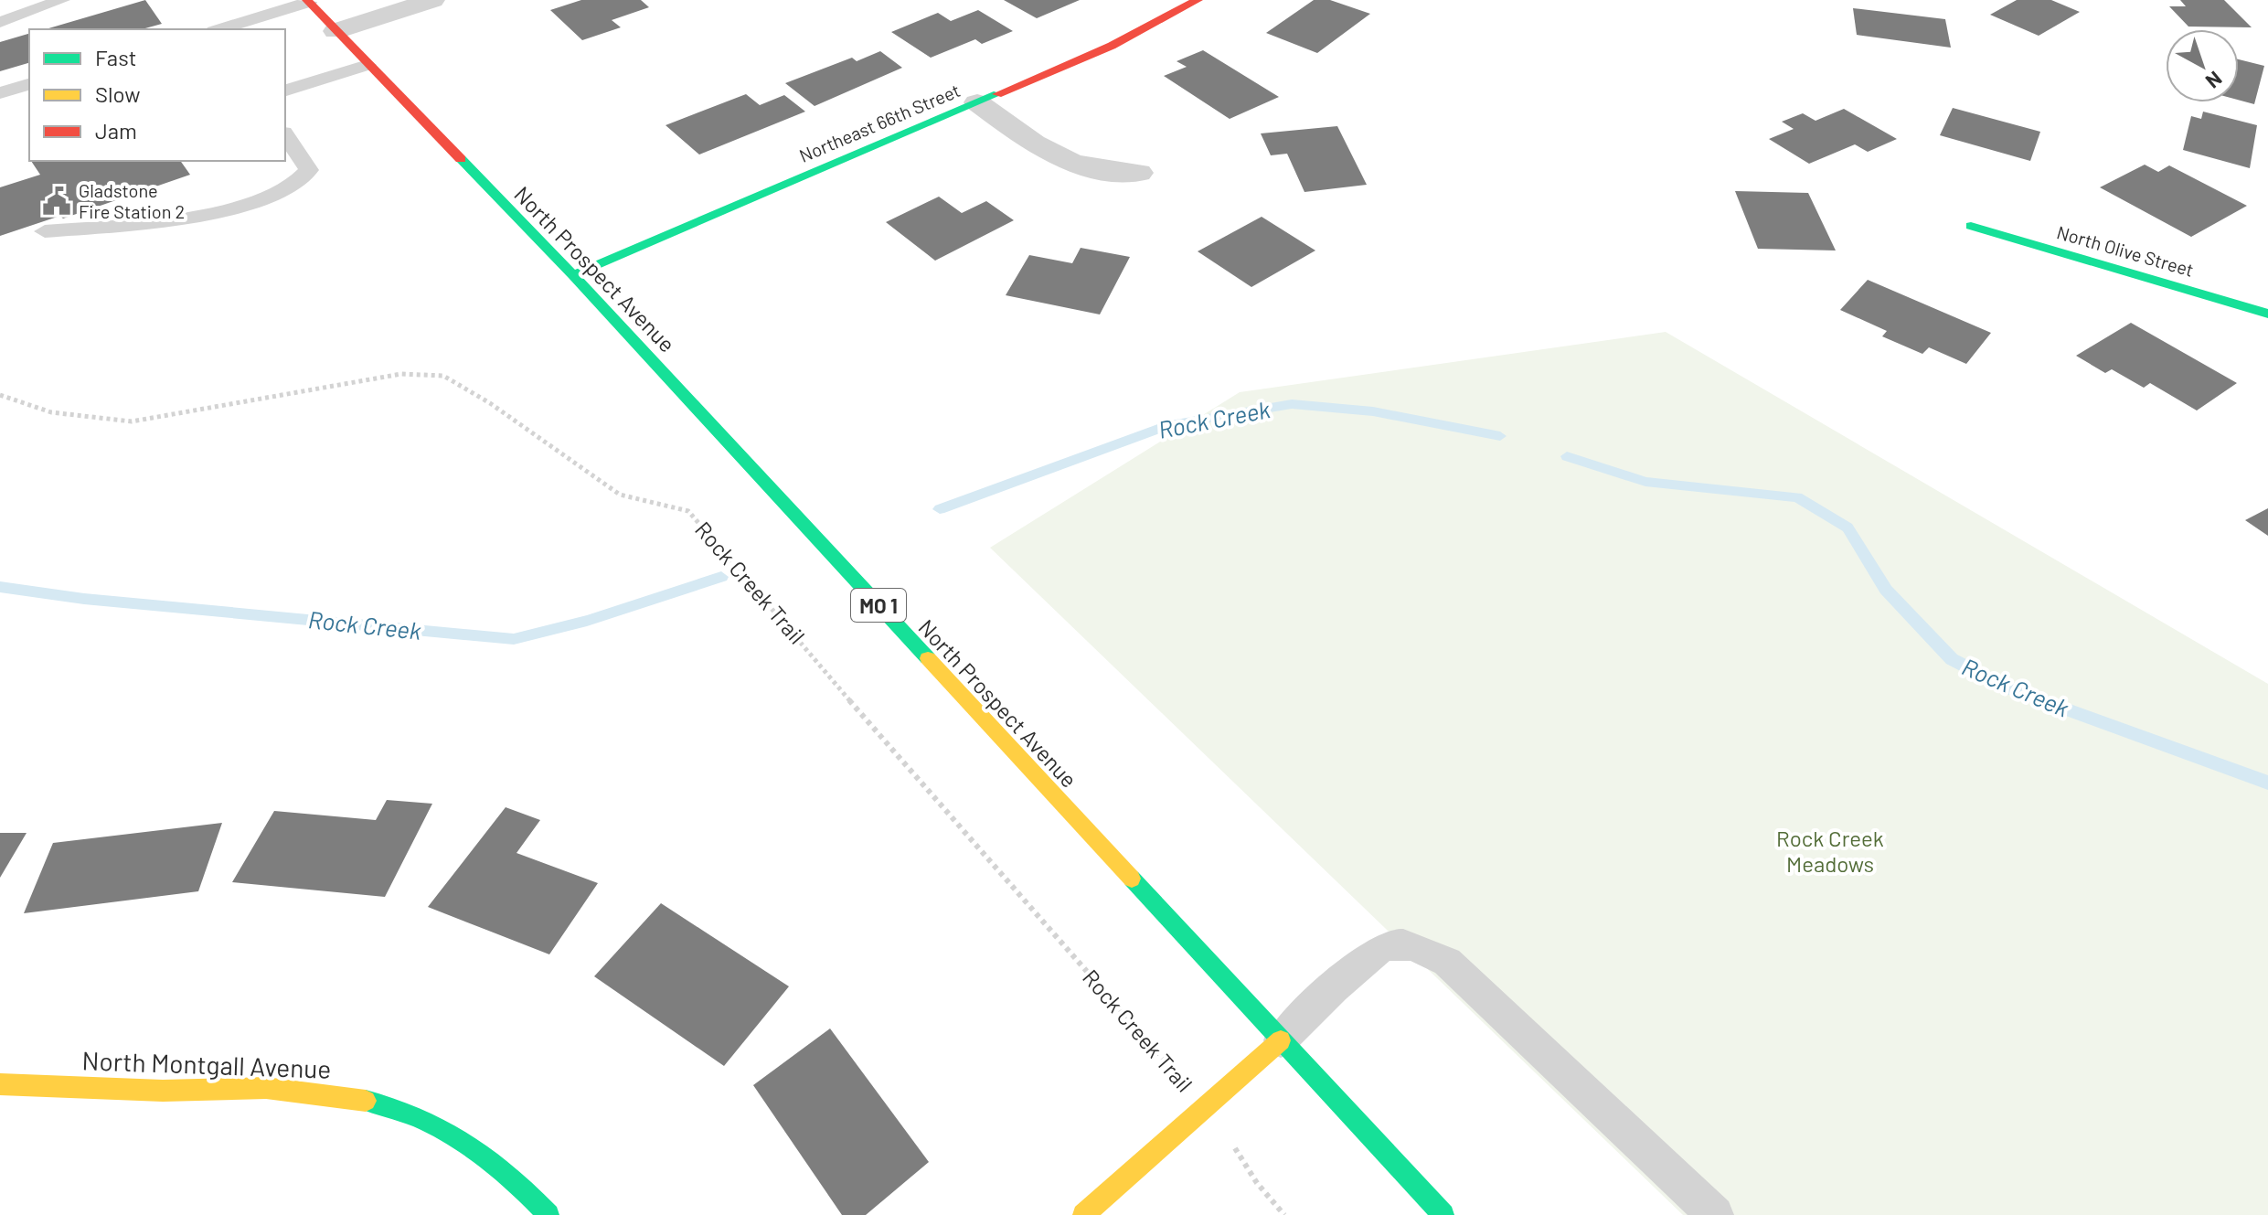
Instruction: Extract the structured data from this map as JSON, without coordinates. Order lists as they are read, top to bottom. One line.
{"streets":{"main road":["Northeast 66th Street","North Olive Street","North Prospect Avenue","MO 1","North Montgall Avenue"],"path":["Rock Creek Trail"]},"crossings":[["Northeast 66th Street","North Prospect Avenue"]],"water":["Rock Creek"],"parks":["Rock Creek Meadows"],"places":{"public building":["Gladstone Fire Station 2"]},"legend":["Fast","Slow","Jam"],"north":"bottom right"}
